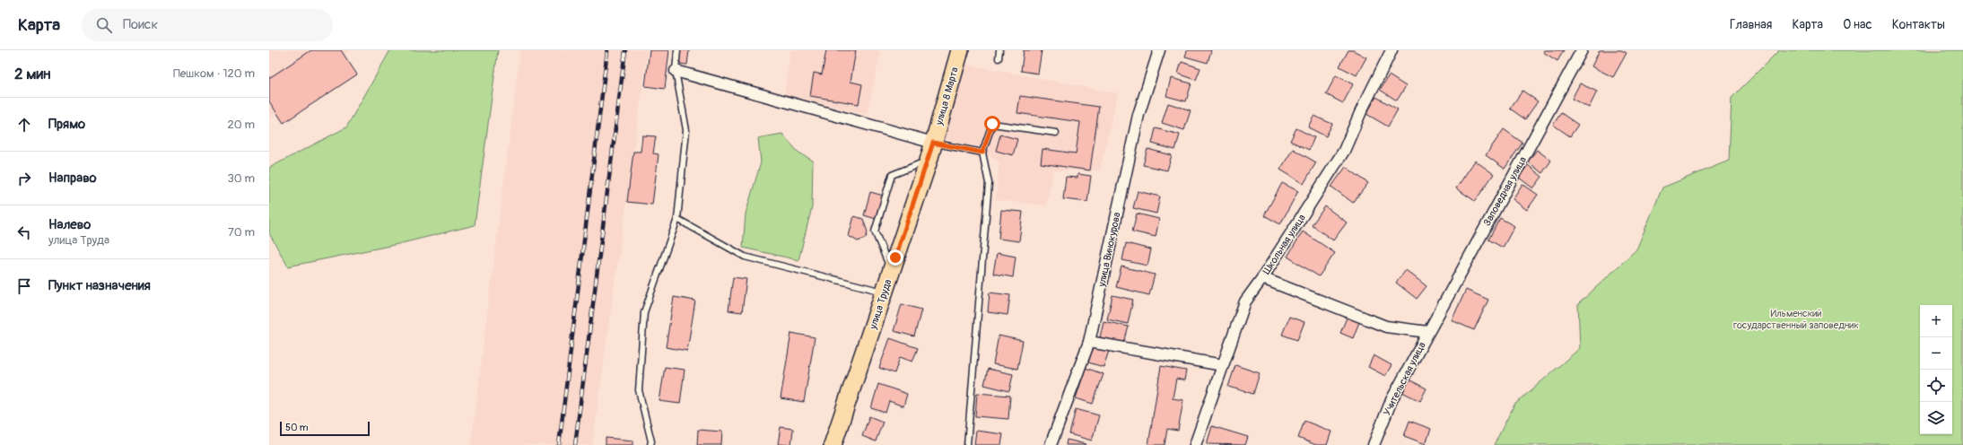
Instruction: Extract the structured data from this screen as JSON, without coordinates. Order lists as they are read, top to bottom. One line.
{"streets":{"main road":["улица 8 Марта","улица Труда"],"street":["Заповедная улица","Школьная улица","улица Винокурова","Учительская улица"]},"crossings":[["улица 8 Марта","улица Труда"],["Заповедная улица","Учительская улица"]],"parks":["Ильменский государственный заповедник"],"scale_bar":"50 m","page":{"header":"Карта","search":"Поиск","nav":["Главная","Карта","О нас","Контакты"],"heading":["2 мин","Пешком · 120 m"],"list":[["Прямо","20 m"],["Направо","30 m"],["Налево","улица Труда","70 m"],"Пункт назначения"],"map_buttons":["+","−"],"scale":"50 m"}}
